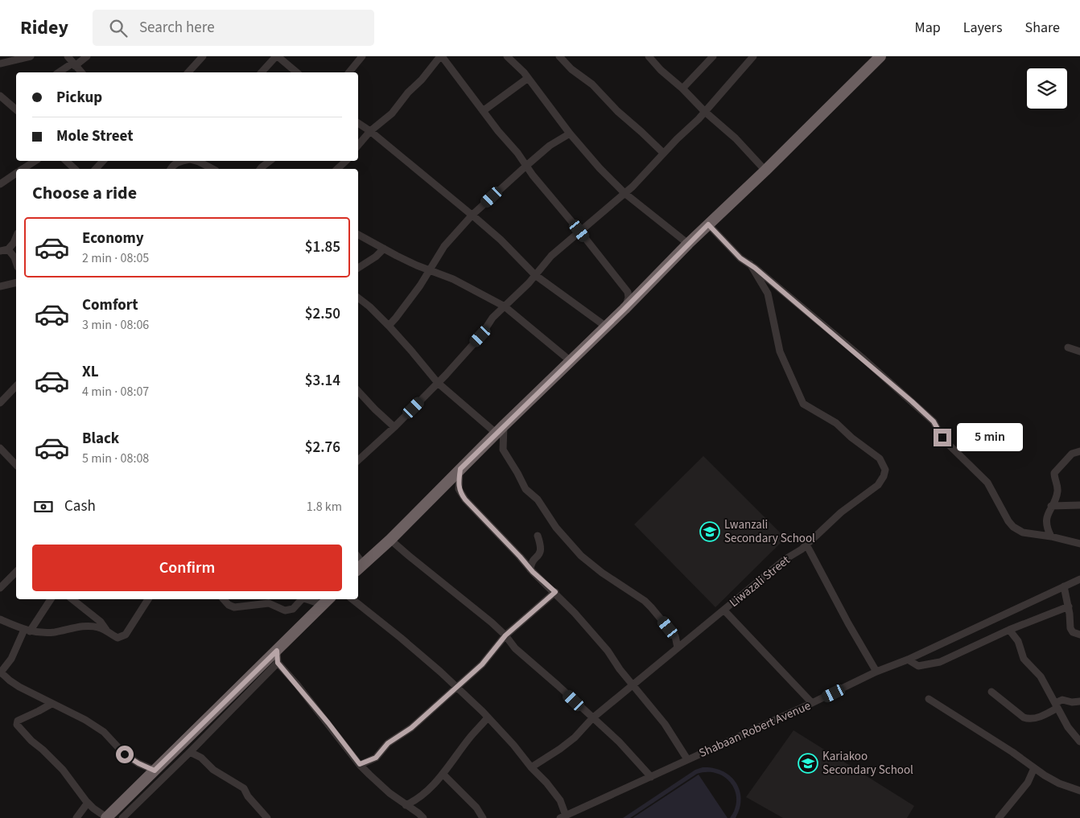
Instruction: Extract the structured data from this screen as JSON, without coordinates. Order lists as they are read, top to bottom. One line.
{"streets":{"street":["Liwazali Street","Shabaan Robert Avenue"]},"places":{"school or university":["Lwanzali Secondary School","Kariakoo Secondary School"]},"page":{"header":"Ridey","search":"Search here","nav":["Map","Layers","Share"],"banner":["Pickup","Mole Street"],"heading":"Choose a ride","list":[{"name":"Economy","note":"2 min · 08:05","value":"$1.85"},{"name":"Comfort","note":"3 min · 08:06","value":"$2.50"},{"name":"XL","note":"4 min · 08:07","value":"$3.14"},{"name":"Black","note":"5 min · 08:08","value":"$2.76"}],"bubble":"5 min","pay":["Cash","1.8 km"],"buttons":"Confirm"}}
